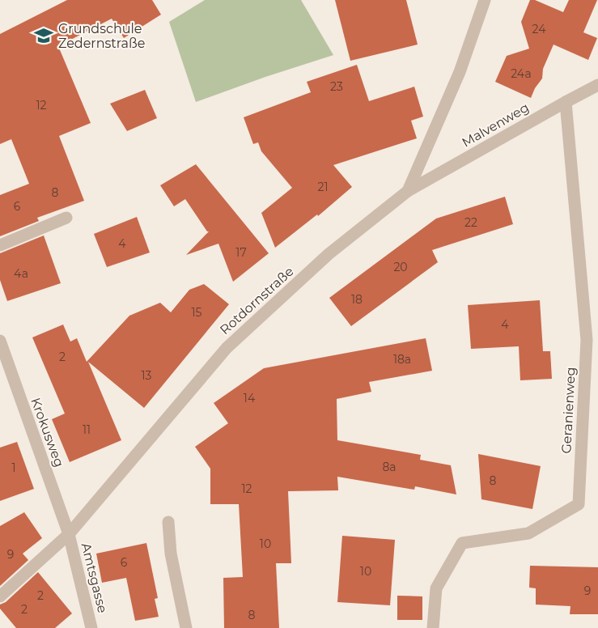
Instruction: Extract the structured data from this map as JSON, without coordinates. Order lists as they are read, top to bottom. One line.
{"streets":{"street":["Malvenweg","Rotdornstraße","Geranienweg","Krokusweg","Amtsgasse"]},"crossings":[["Malvenweg","Rotdornstraße"],["Malvenweg","Geranienweg"],["Rotdornstraße","Krokusweg"],["Rotdornstraße","Amtsgasse"],["Krokusweg","Amtsgasse"]],"places":{"school or university":["Grundschule Zedernstraße"]},"house_numbers":["24","24a","23","12","21","8","6","22","4","17","20","4a","18","15","4","2","18a","13","14","11","8a","1","8","12","10","9","6","10","9","2","2","8"]}
